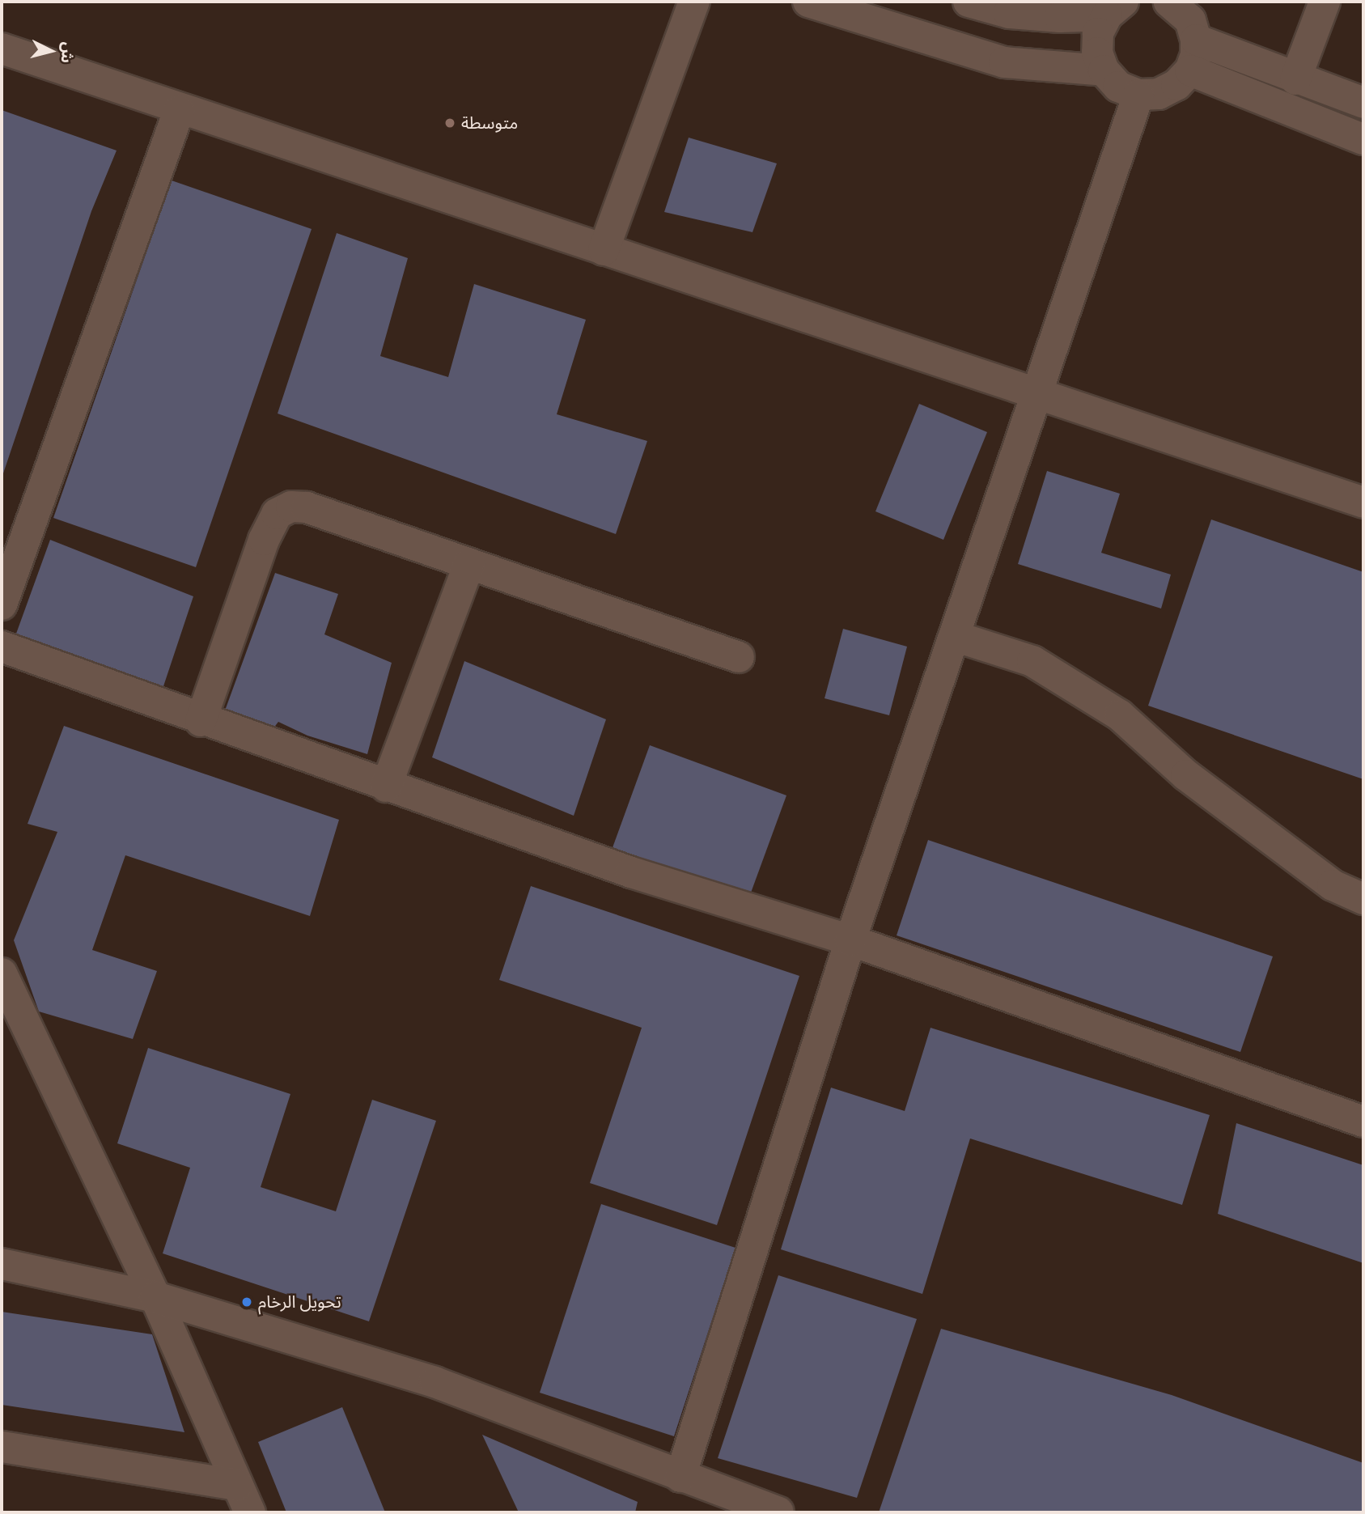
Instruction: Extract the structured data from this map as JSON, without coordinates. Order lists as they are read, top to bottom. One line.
{"places":["متوسطة","تحويل الرخام"],"north":"right"}
